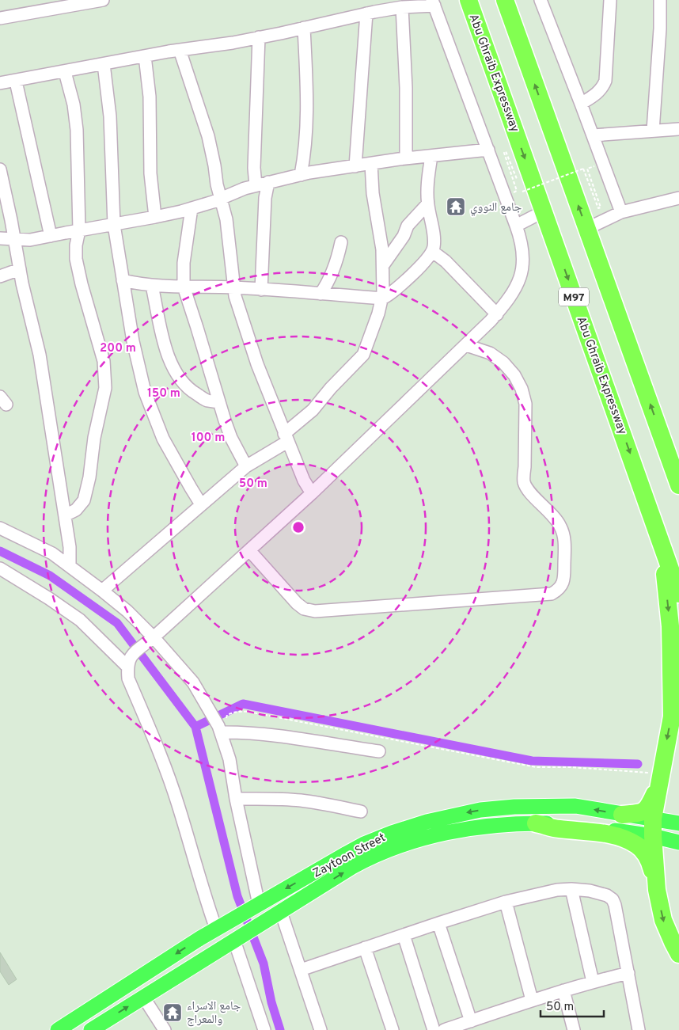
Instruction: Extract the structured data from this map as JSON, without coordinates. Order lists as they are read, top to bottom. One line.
{"streets":{"highway":["Abu Ghraib Expressway","M97"],"main road":["Zaytoon Street"]},"places":{"temple":["جامع النووي","جامع الاسراء والمعراج"]},"scale_bar":"50 m","rings":["200 m","150 m","100 m","50 m"]}
